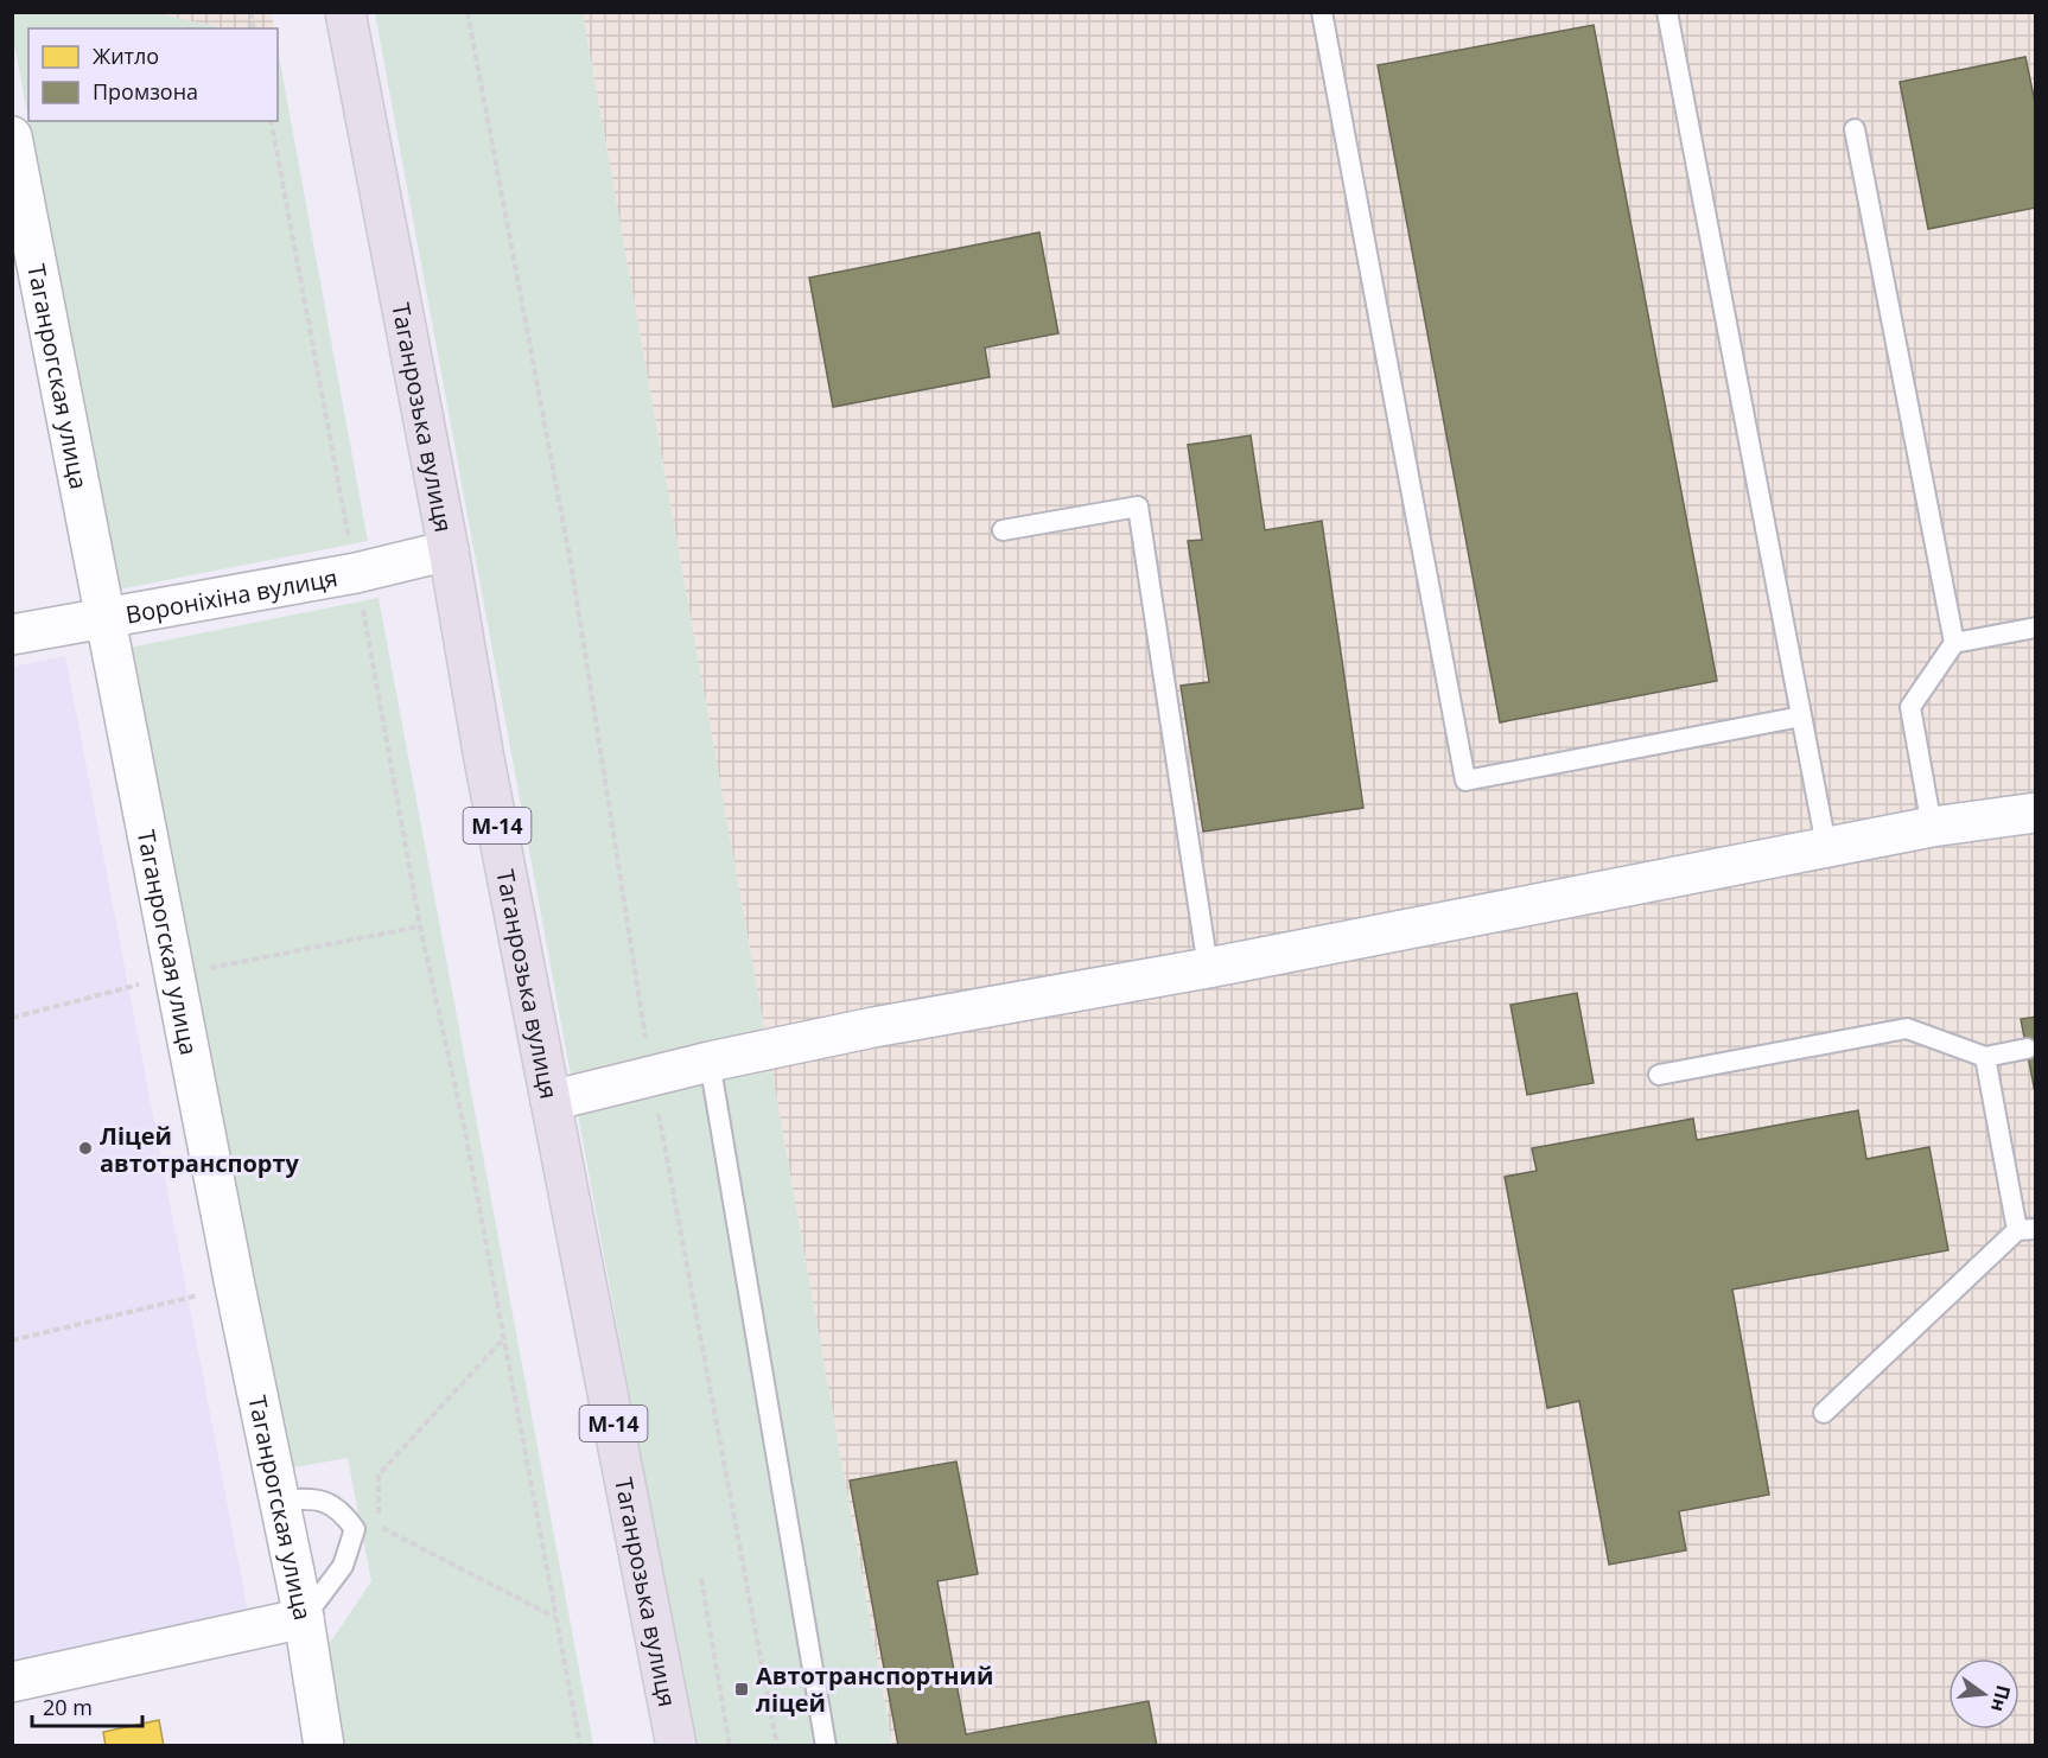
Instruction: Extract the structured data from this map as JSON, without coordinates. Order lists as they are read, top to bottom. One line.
{"streets":{"highway":["Таганрозька вулиця","М-14"],"street":["Таганрогская улица","Вороніхіна вулиця"]},"crossings":[["Таганрогская улица","Вороніхіна вулиця"],["Таганрозька вулиця","Вороніхіна вулиця"]],"places":{"other":["Ліцей автотранспорту"],"transit":["Автотранспортний ліцей"]},"legend":["Житло","Промзона"],"scale_bar":"20 m","north":"right"}
